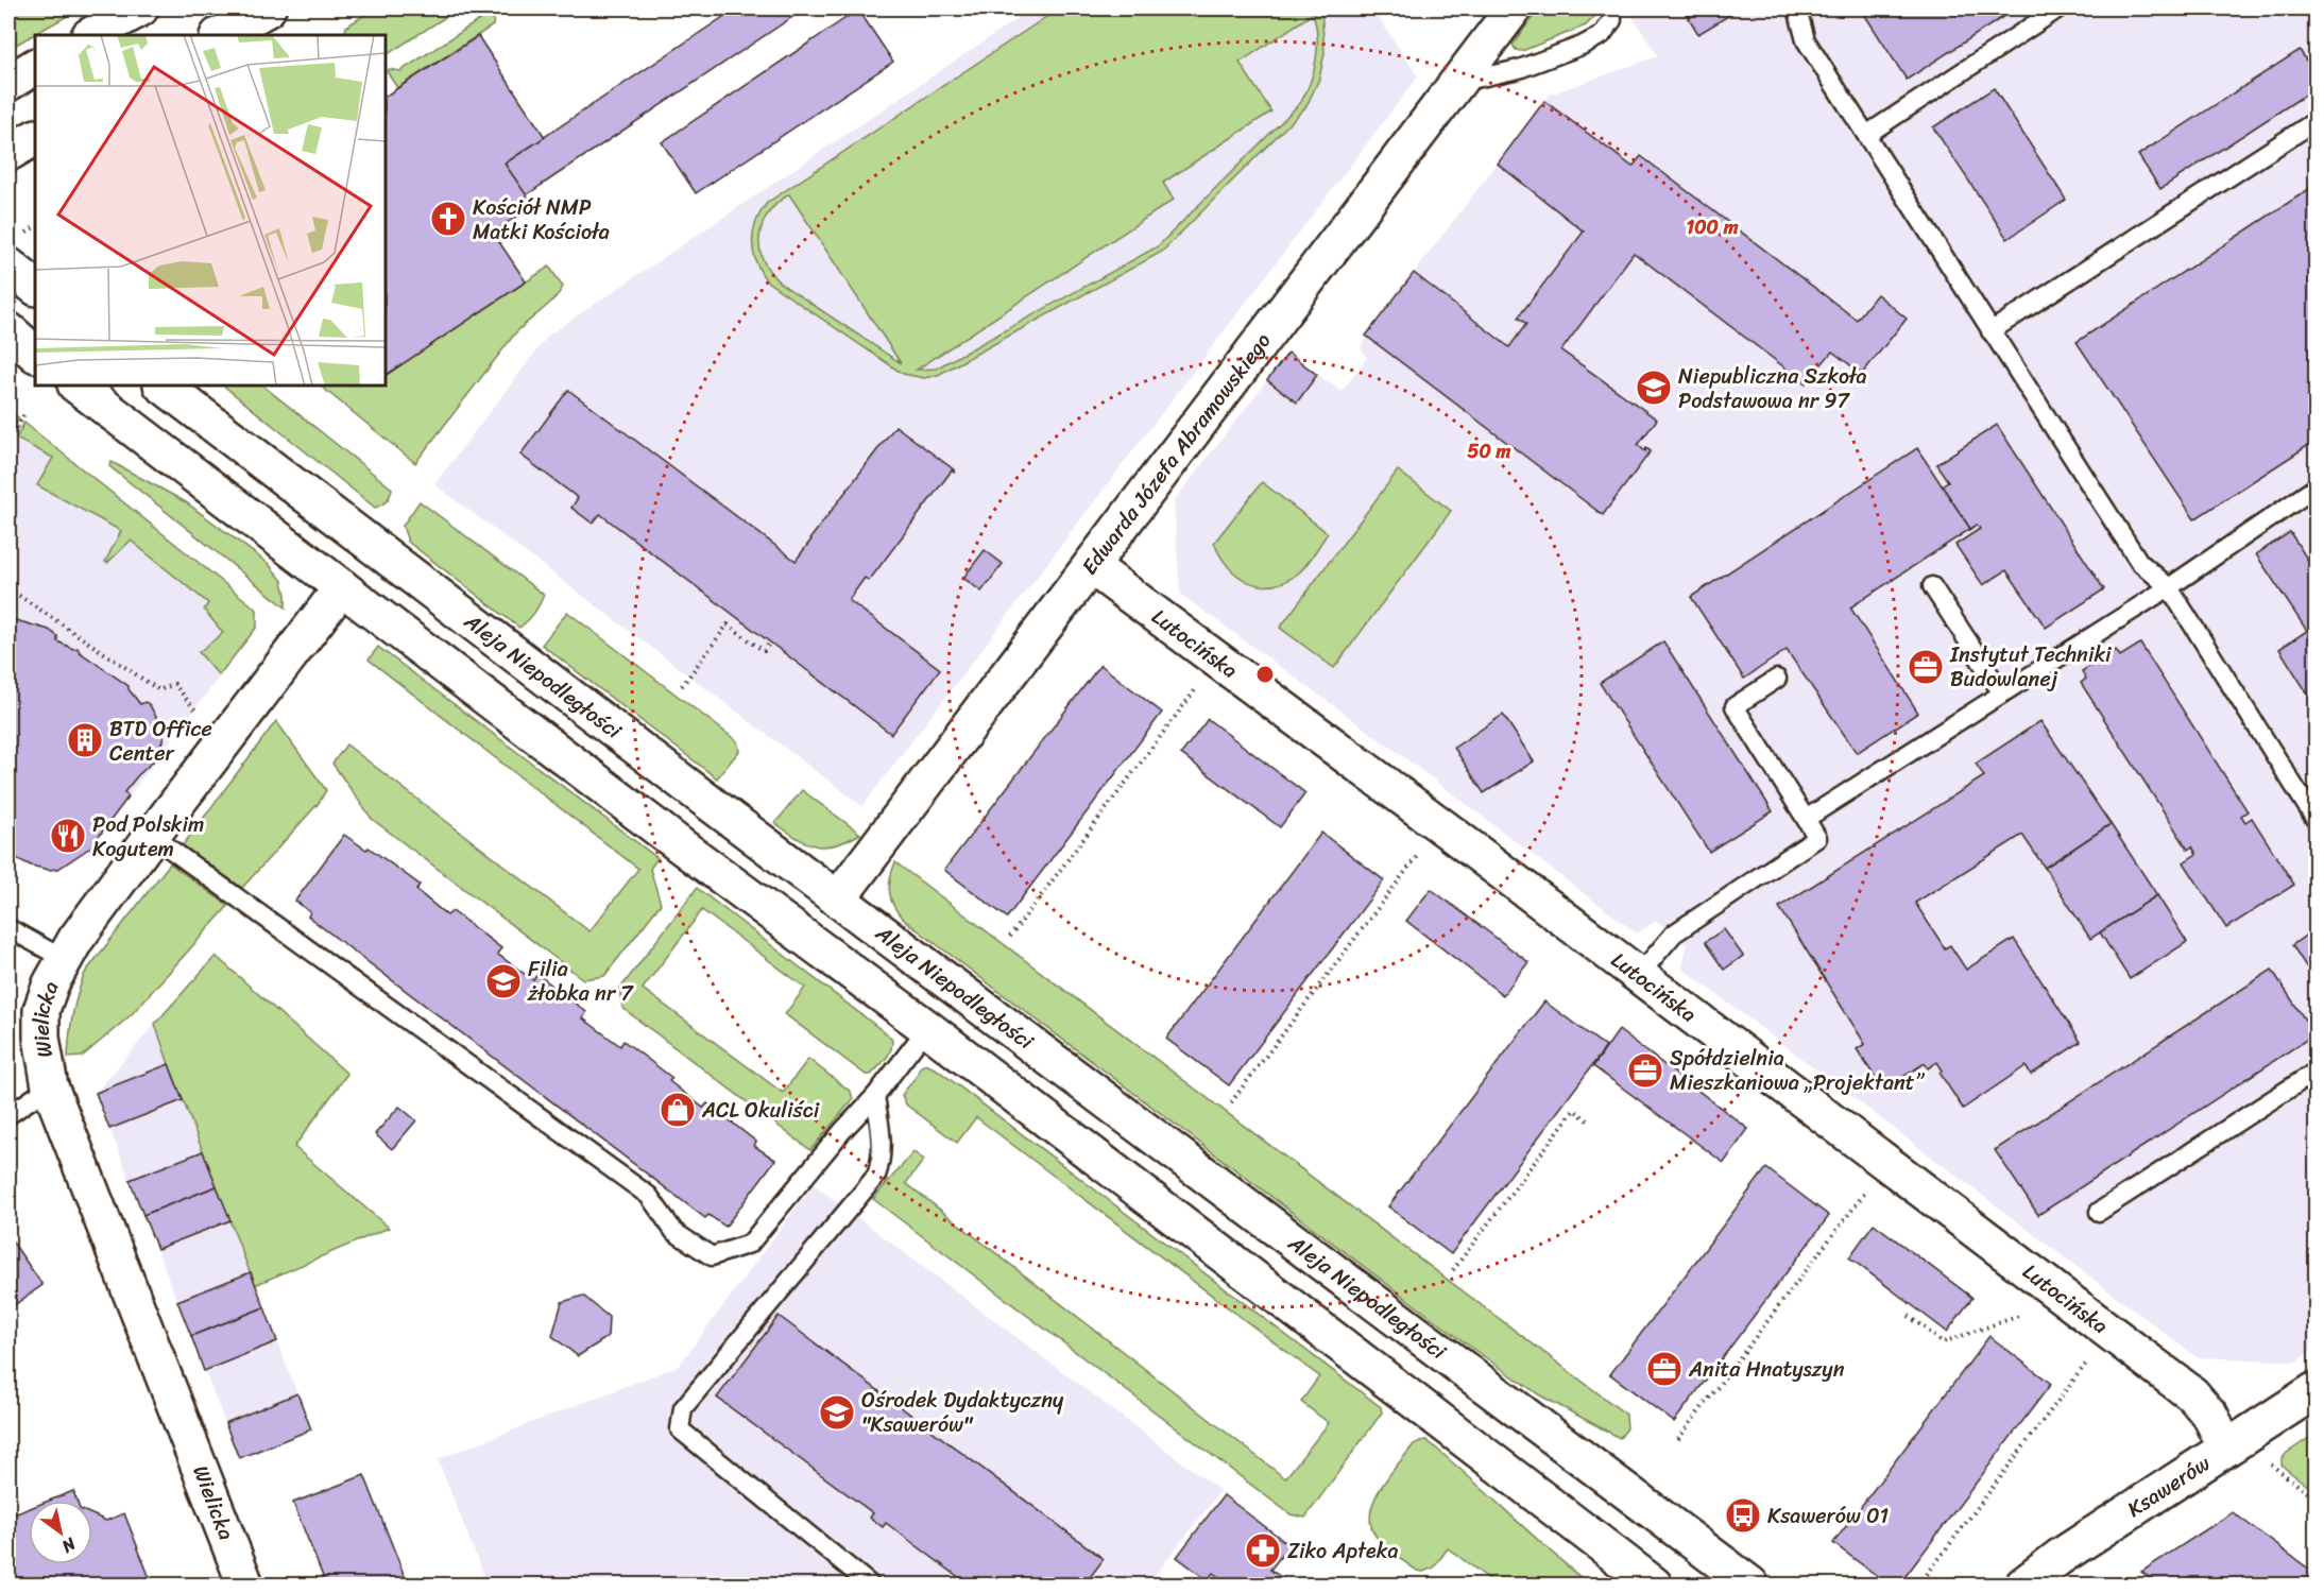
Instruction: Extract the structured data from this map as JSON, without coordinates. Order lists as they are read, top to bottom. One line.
{"streets":{"street":["Edwarda Józefa Abramowskiego","Lutocińska","Aleja Niepodległości","Wielicka","Ksawerów"]},"crossings":[["Edwarda Józefa Abramowskiego","Lutocińska"],["Edwarda Józefa Abramowskiego","Aleja Niepodległości"],["Lutocińska","Ksawerów"]],"places":{"church":["Kościół NMP Matki Kościoła"],"school or university":["Niepubliczna Szkoła Podstawowa nr 97","Filia żłobka nr 7","Ośrodek Dydaktyczny \"Ksawerów\""],"office":["Instytut Techniki Budowlanej","Spółdzielnia Mieszkaniowa „Projektant”","Anita Hnatyszyn"],"building":["BTD Office Center"],"restaurant":["Pod Polskim Kogutem"],"shop":["ACL Okuliści"],"bus stop":["Ksawerów 01"],"pharmacy":["Ziko Apteka"]},"north":"bottom right","rings":["100 m","50 m"]}
